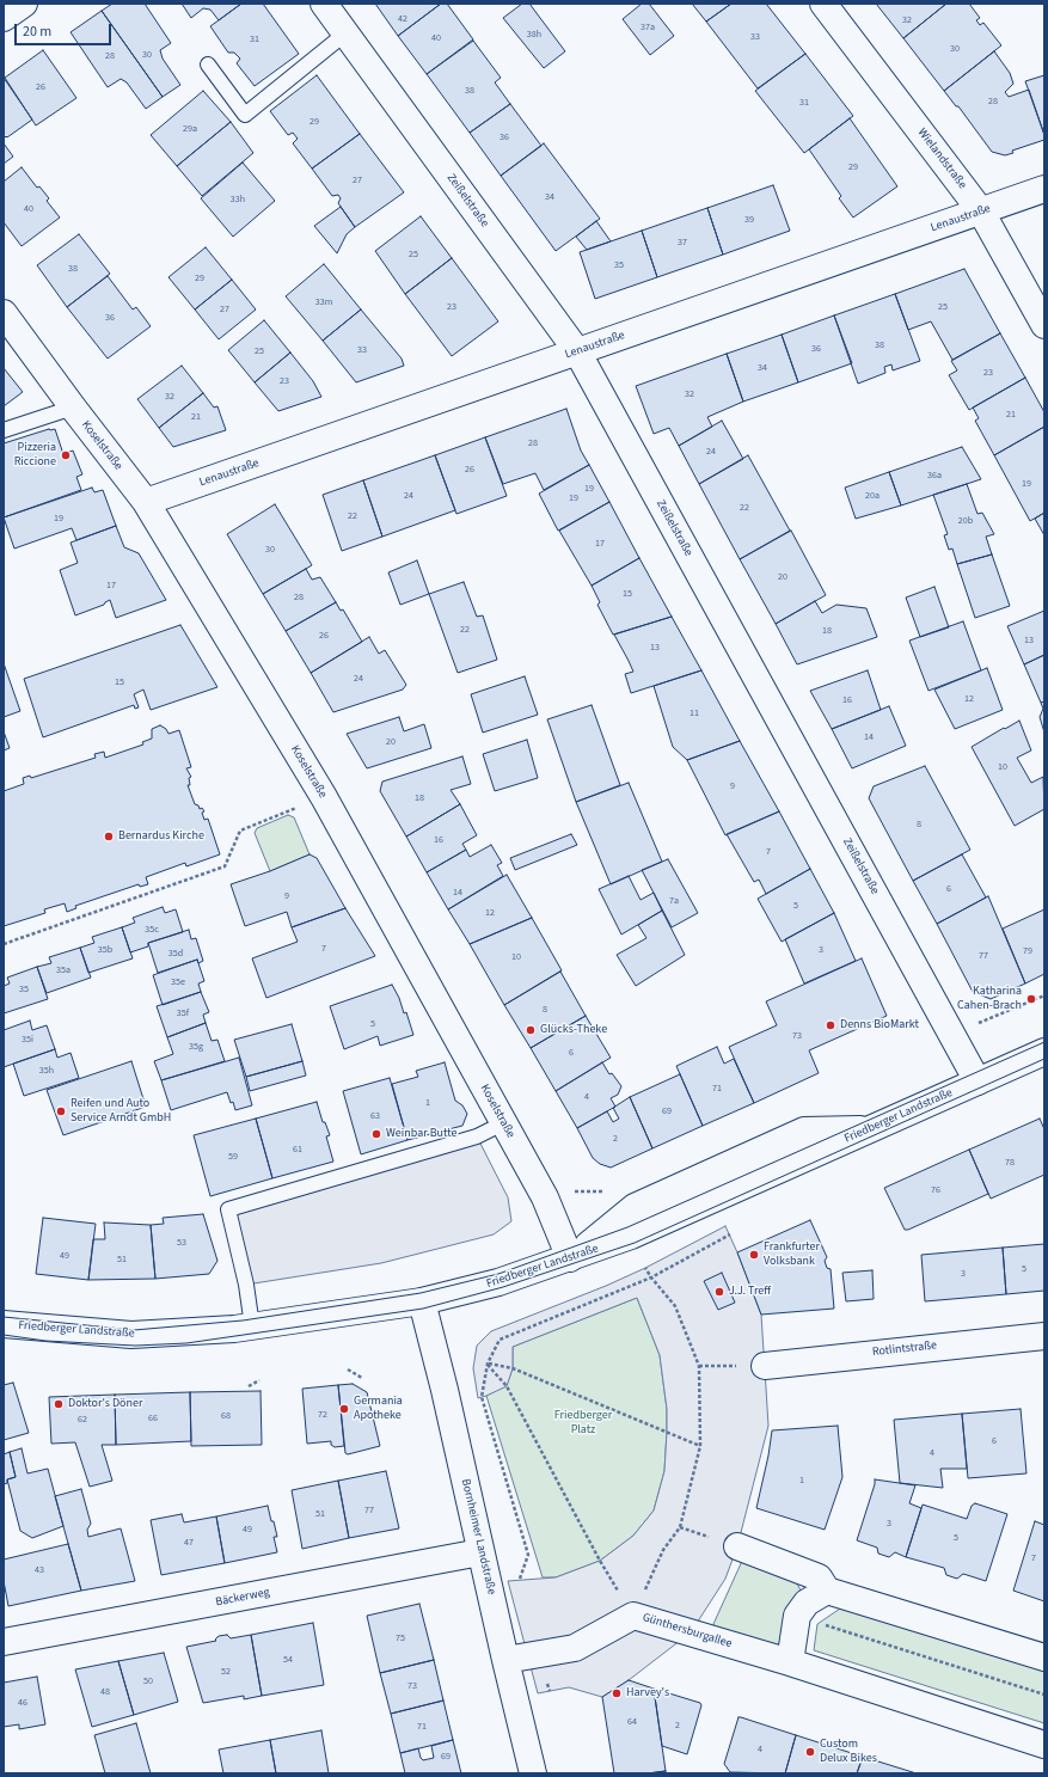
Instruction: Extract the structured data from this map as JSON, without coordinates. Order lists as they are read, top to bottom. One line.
{"streets":{"street":["Wielandstraße","Zeißelstraße","Lenaustraße","Koselstraße","Friedberger Landstraße","Rotlintstraße","Bornheimer Landstraße","Bäckerweg","Günthersburgallee"]},"crossings":[["Wielandstraße","Lenaustraße"],["Zeißelstraße","Lenaustraße"],["Zeißelstraße","Friedberger Landstraße"],["Lenaustraße","Koselstraße"],["Koselstraße","Friedberger Landstraße"],["Friedberger Landstraße","Bornheimer Landstraße"],["Bornheimer Landstraße","Bäckerweg"],["Bornheimer Landstraße","Günthersburgallee"]],"parks":["Friedberger Platz"],"places":["Pizzeria Riccione","Bernardus Kirche","Katharina Cahen-Brach","Denns BioMarkt","Glücks-Theke","Reifen und Auto Service Arndt GmbH","Weinbar Butte","Frankfurter Volksbank","J.J. Treff","Doktor's Döner","Germania Apotheke","Harvey's","Custom Delux Bikes"],"house_numbers":["42","32","37a","38h","33","40","31","30","30","28","26","38","28","31","29","29a","36","29","27","34","33h","40","39","37","25","35","38","29","33m","23","25","27","36","38","36","33","25","34","23","23","32","32","21","21","28","24","26","36a","19","19","24","20a","19","22","22","19","20b","17","30","20","17","15","28","22","18","26","13","13","24","15","12","16","11","14","20","10","9","18","8","16","7","6","14","9","7a","5","12","35c","7","35b","3","79","35d","77","10","35a","35e","35","8","35f","5","73","35i","35g","6","35h","71","4","1","69","63","2","61","59","78","76","53","49","51","5","3","72","68","66","62","6","4","1","77","51","3","49","5","47","7","43","75","54","52","50","73","48","46","64","2","71","4","69"],"scale_bar":"20 m"}
